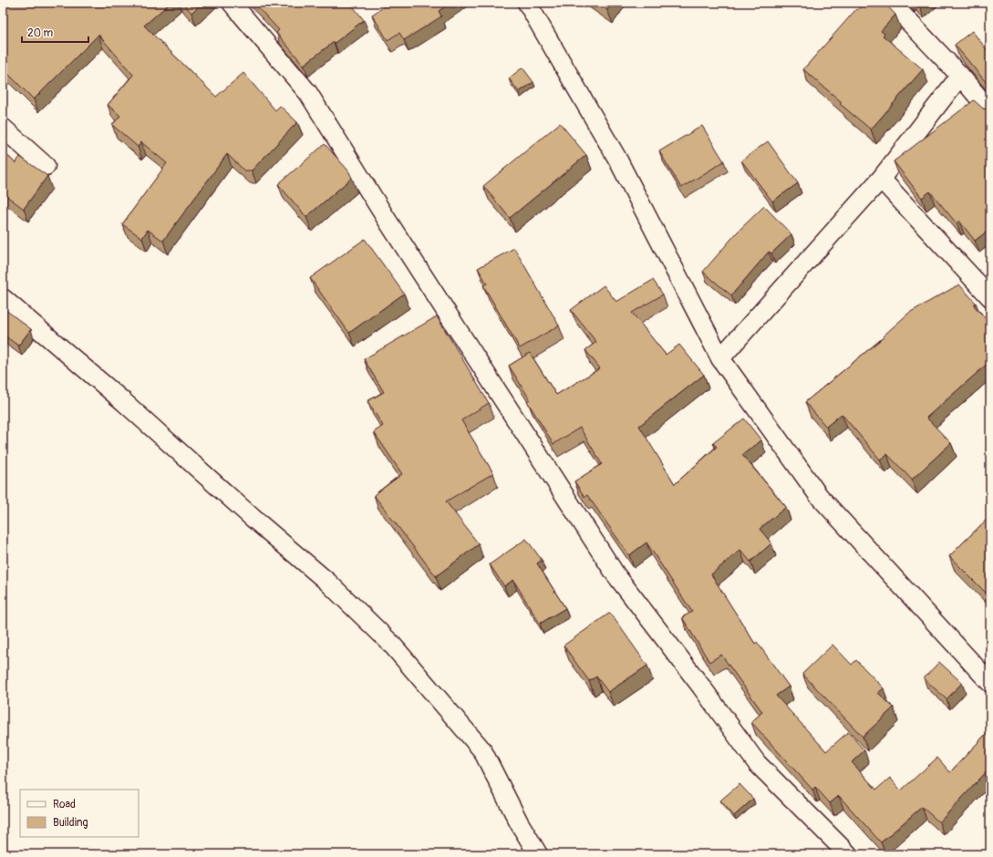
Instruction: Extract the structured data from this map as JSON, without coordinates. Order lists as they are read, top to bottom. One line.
{"legend":["Road","Building"],"scale_bar":"20 m"}
